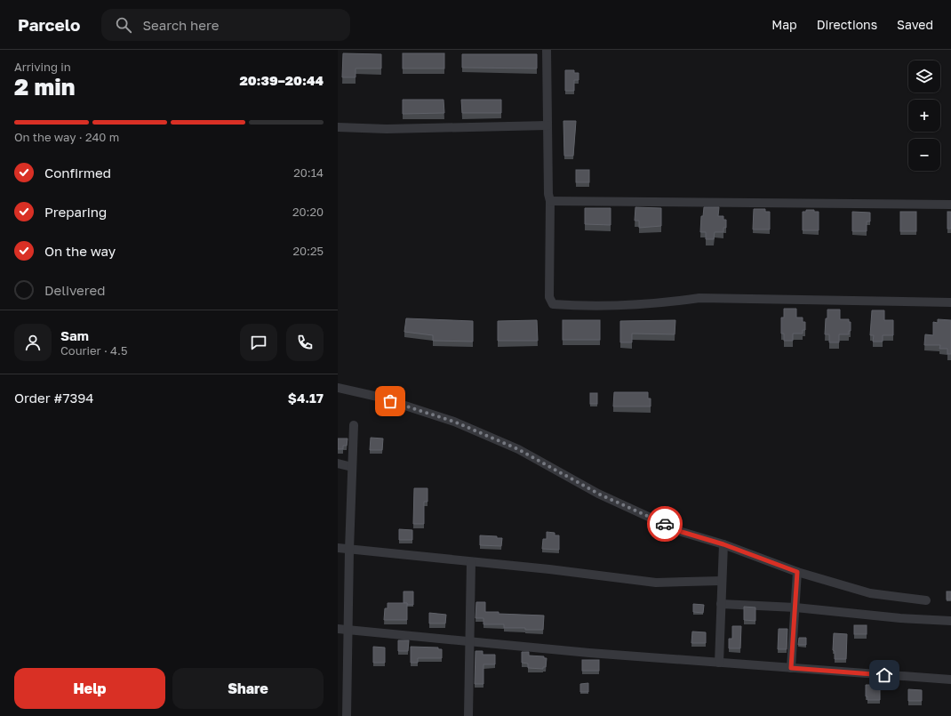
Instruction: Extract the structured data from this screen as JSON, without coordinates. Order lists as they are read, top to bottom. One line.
{"page":{"header":"Parcelo","search":"Search here","nav":["Map","Directions","Saved"],"heading":["2 min","Arriving in","20:39–20:44"],"panel":["Sam","Courier · 4.5","Order #7394","$4.17"],"map_buttons":["+","−"],"bar":"On the way · 240 m","list":[["Confirmed","20:14"],["Preparing","20:20"],["On the way","20:25"],"Delivered"],"buttons":["Help","Share"]}}
